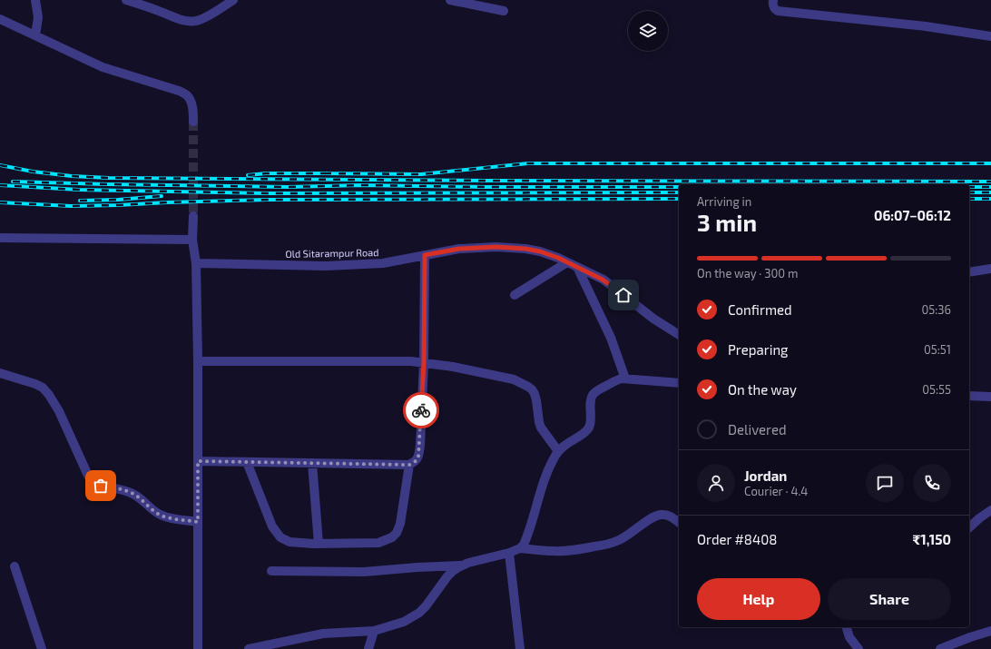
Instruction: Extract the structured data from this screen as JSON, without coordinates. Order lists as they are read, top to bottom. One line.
{"streets":{"street":["Old Sitarampur Road"]},"page":{"heading":["3 min","Arriving in","06:07–06:12"],"panel":["Jordan","Courier · 4.4","Order #8408","₹1,150"],"bar":"On the way · 300 m","list":[["Confirmed","05:36"],["Preparing","05:51"],["On the way","05:55"],"Delivered"],"buttons":["Help","Share"]}}
